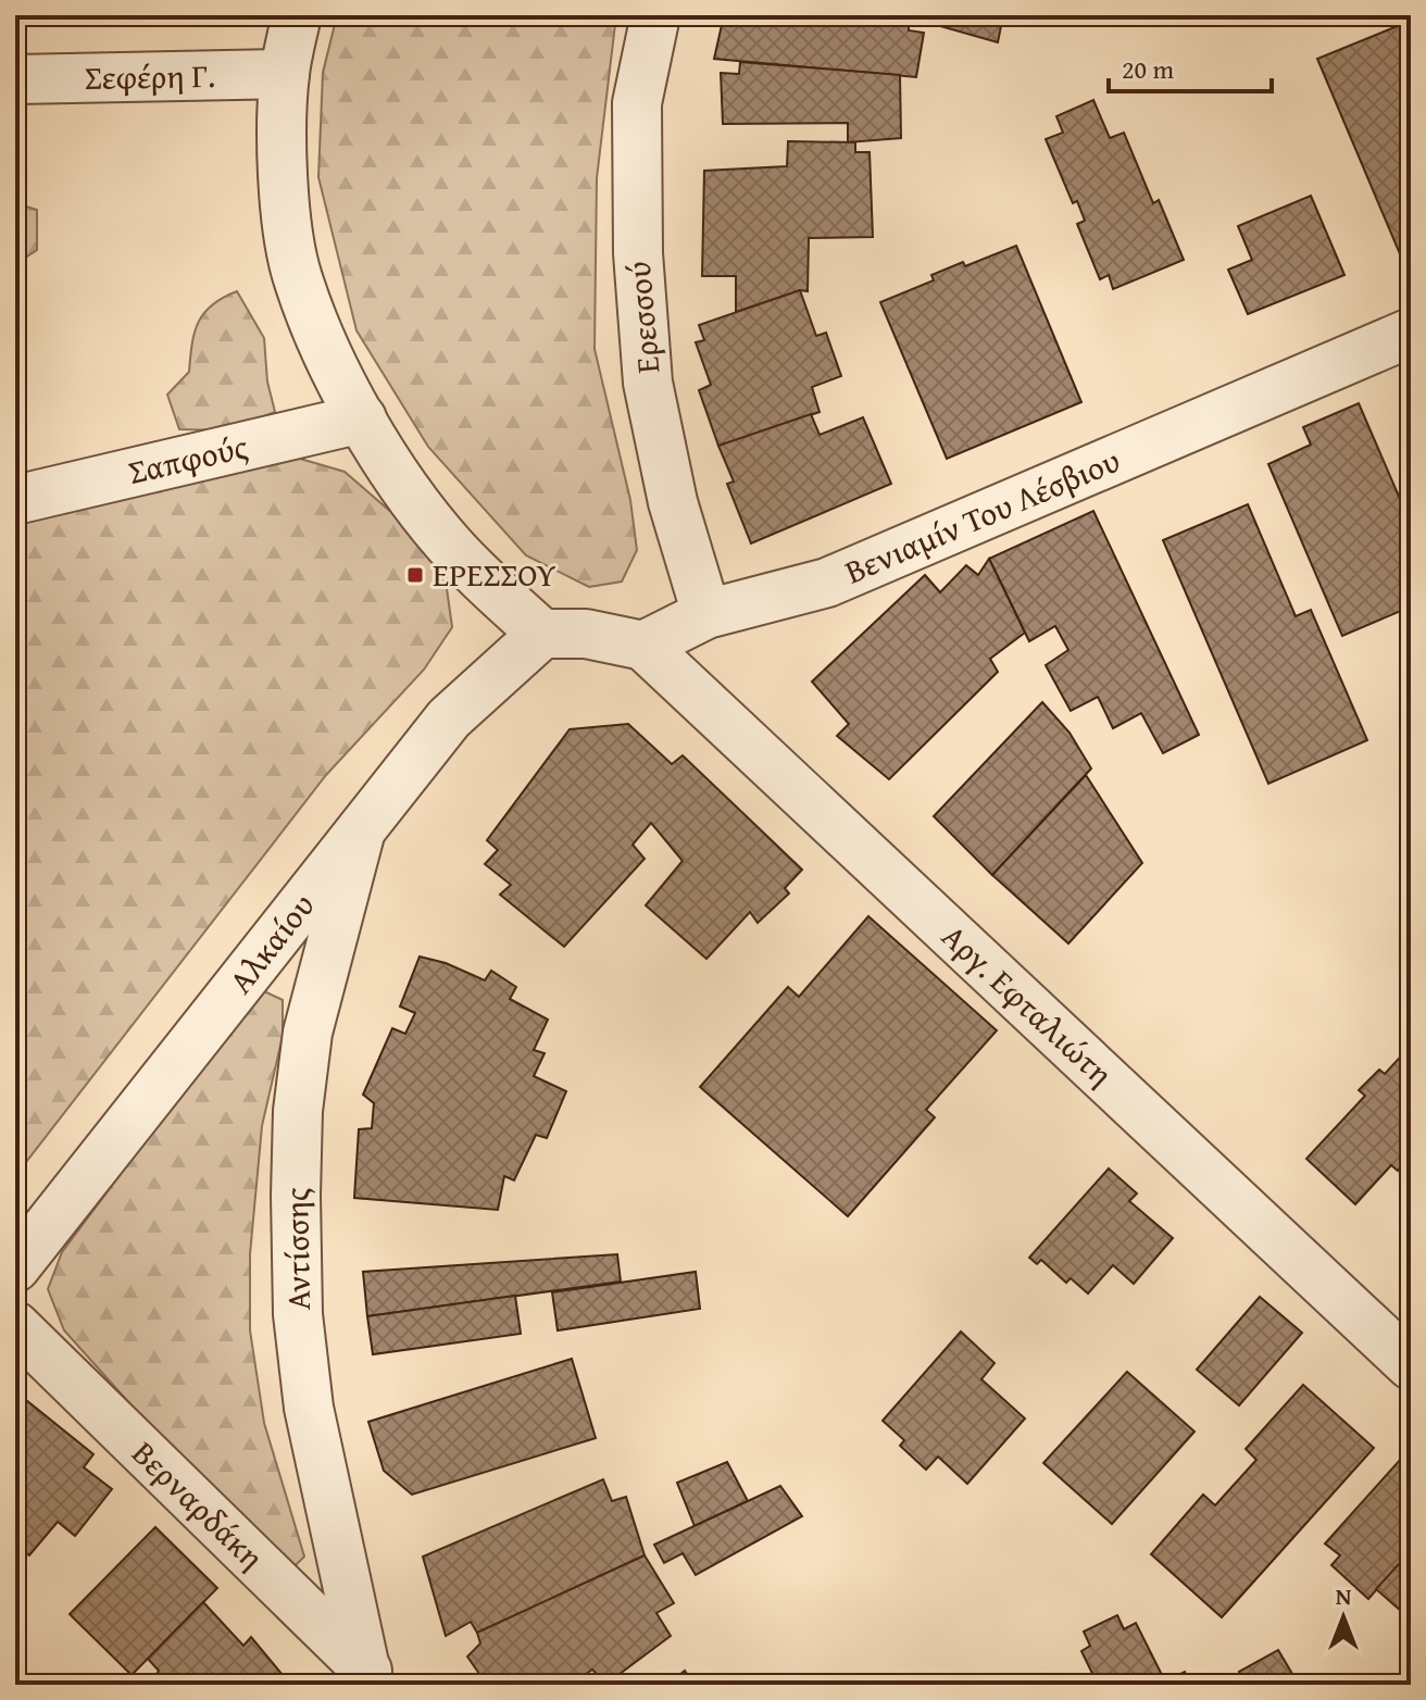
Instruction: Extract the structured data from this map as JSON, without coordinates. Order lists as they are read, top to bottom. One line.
{"streets":{"street":["Σεφέρη Γ.","Ερεσσού","Σαπφούς","Βενιαμίν Του Λέσβιου","Αλκαίου","Αργ. Εφταλιώτη","Αντίσσης","Βερναρδάκη"]},"crossings":[["Ερεσσού","Βενιαμίν Του Λέσβιου"],["Βενιαμίν Του Λέσβιου","Αργ. Εφταλιώτη"],["Αλκαίου","Αντίσσης"],["Αντίσσης","Βερναρδάκη"]],"places":{"transit":["ΕΡΕΣΣΟΥ"]},"scale_bar":"20 m","north":"top"}
